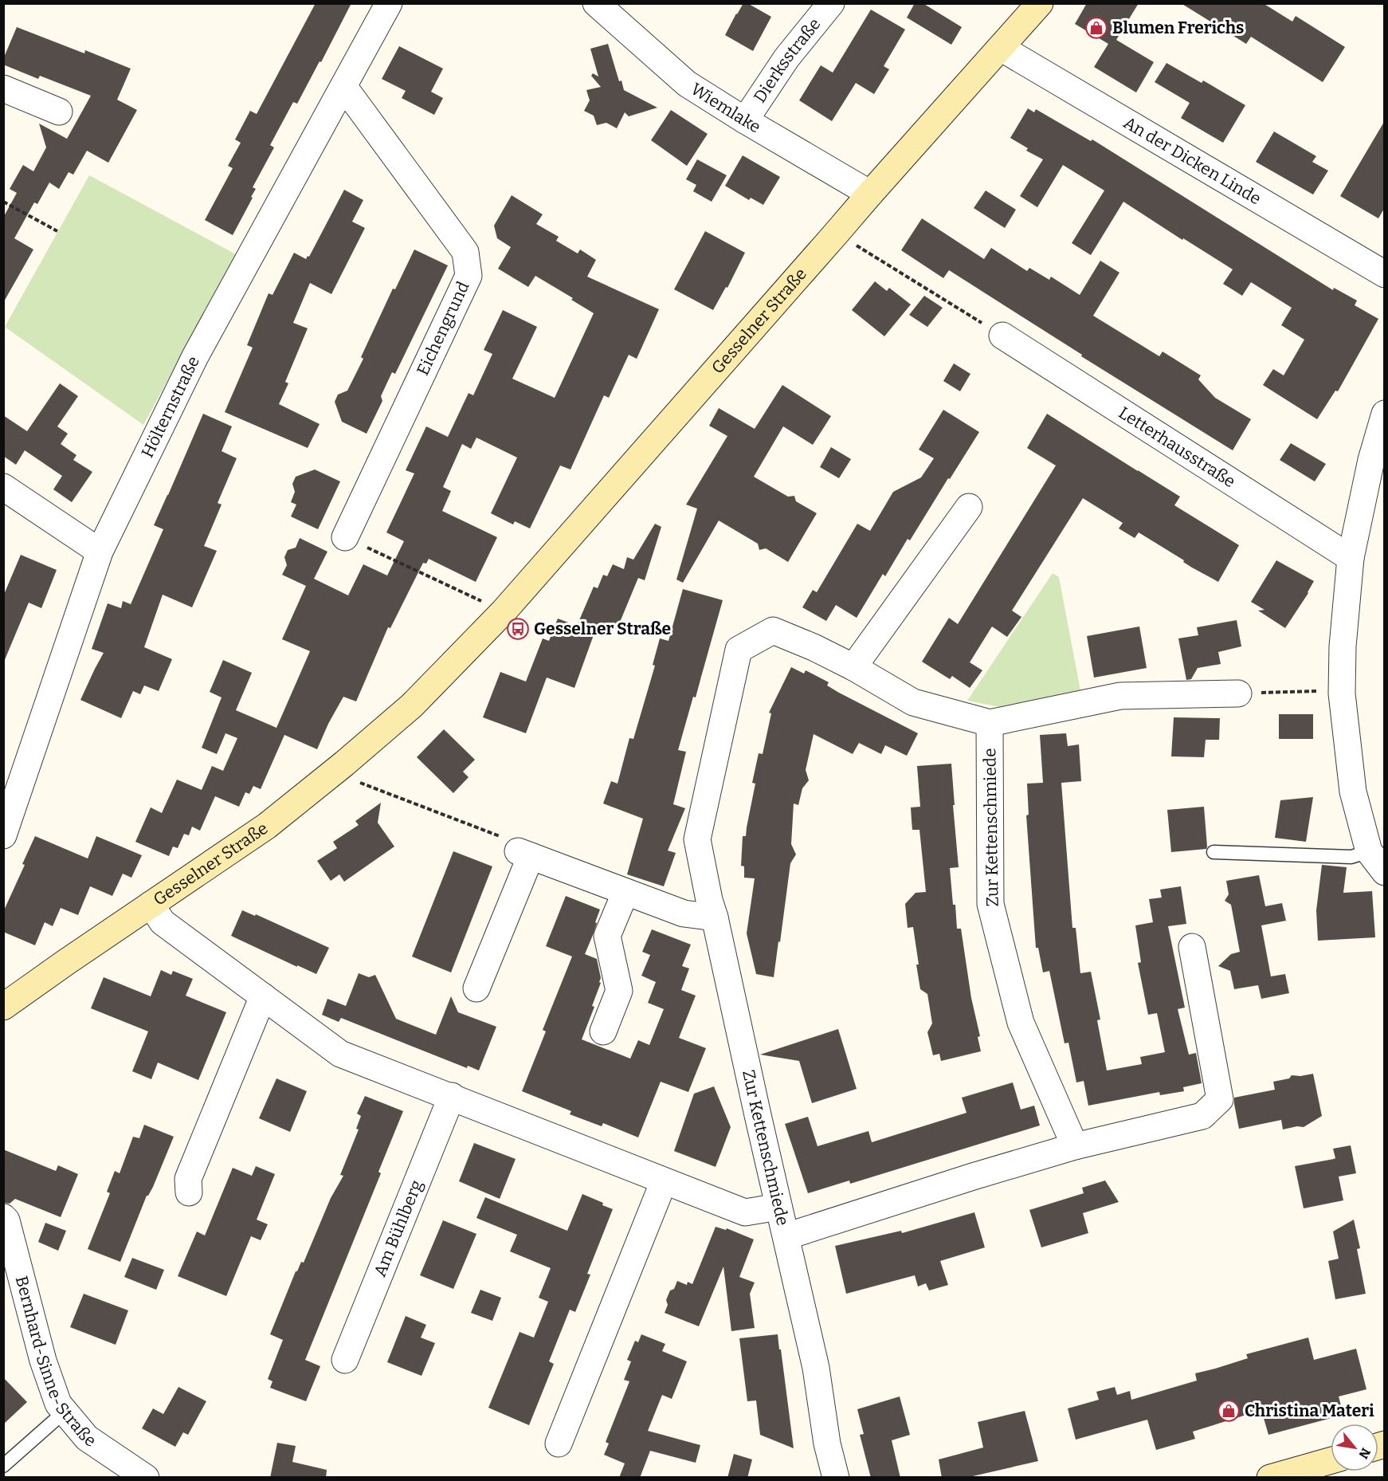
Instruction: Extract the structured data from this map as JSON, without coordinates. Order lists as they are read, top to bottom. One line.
{"streets":{"street":["Dierksstraße","Wiemlake","An der Dicken Linde","Gesselner Straße","Eichengrund","Hölternstraße","Letterhausstraße","Zur Kettenschmiede","Am Bühlberg","Bernhard-Sinne-Straße"]},"crossings":[["Dierksstraße","Wiemlake"],["Wiemlake","Gesselner Straße"],["An der Dicken Linde","Gesselner Straße"],["Eichengrund","Hölternstraße"]],"places":{"shop":["Blumen Frerichs","Christina Materi"],"bus stop":["Gesselner Straße"]},"north":"bottom right"}
